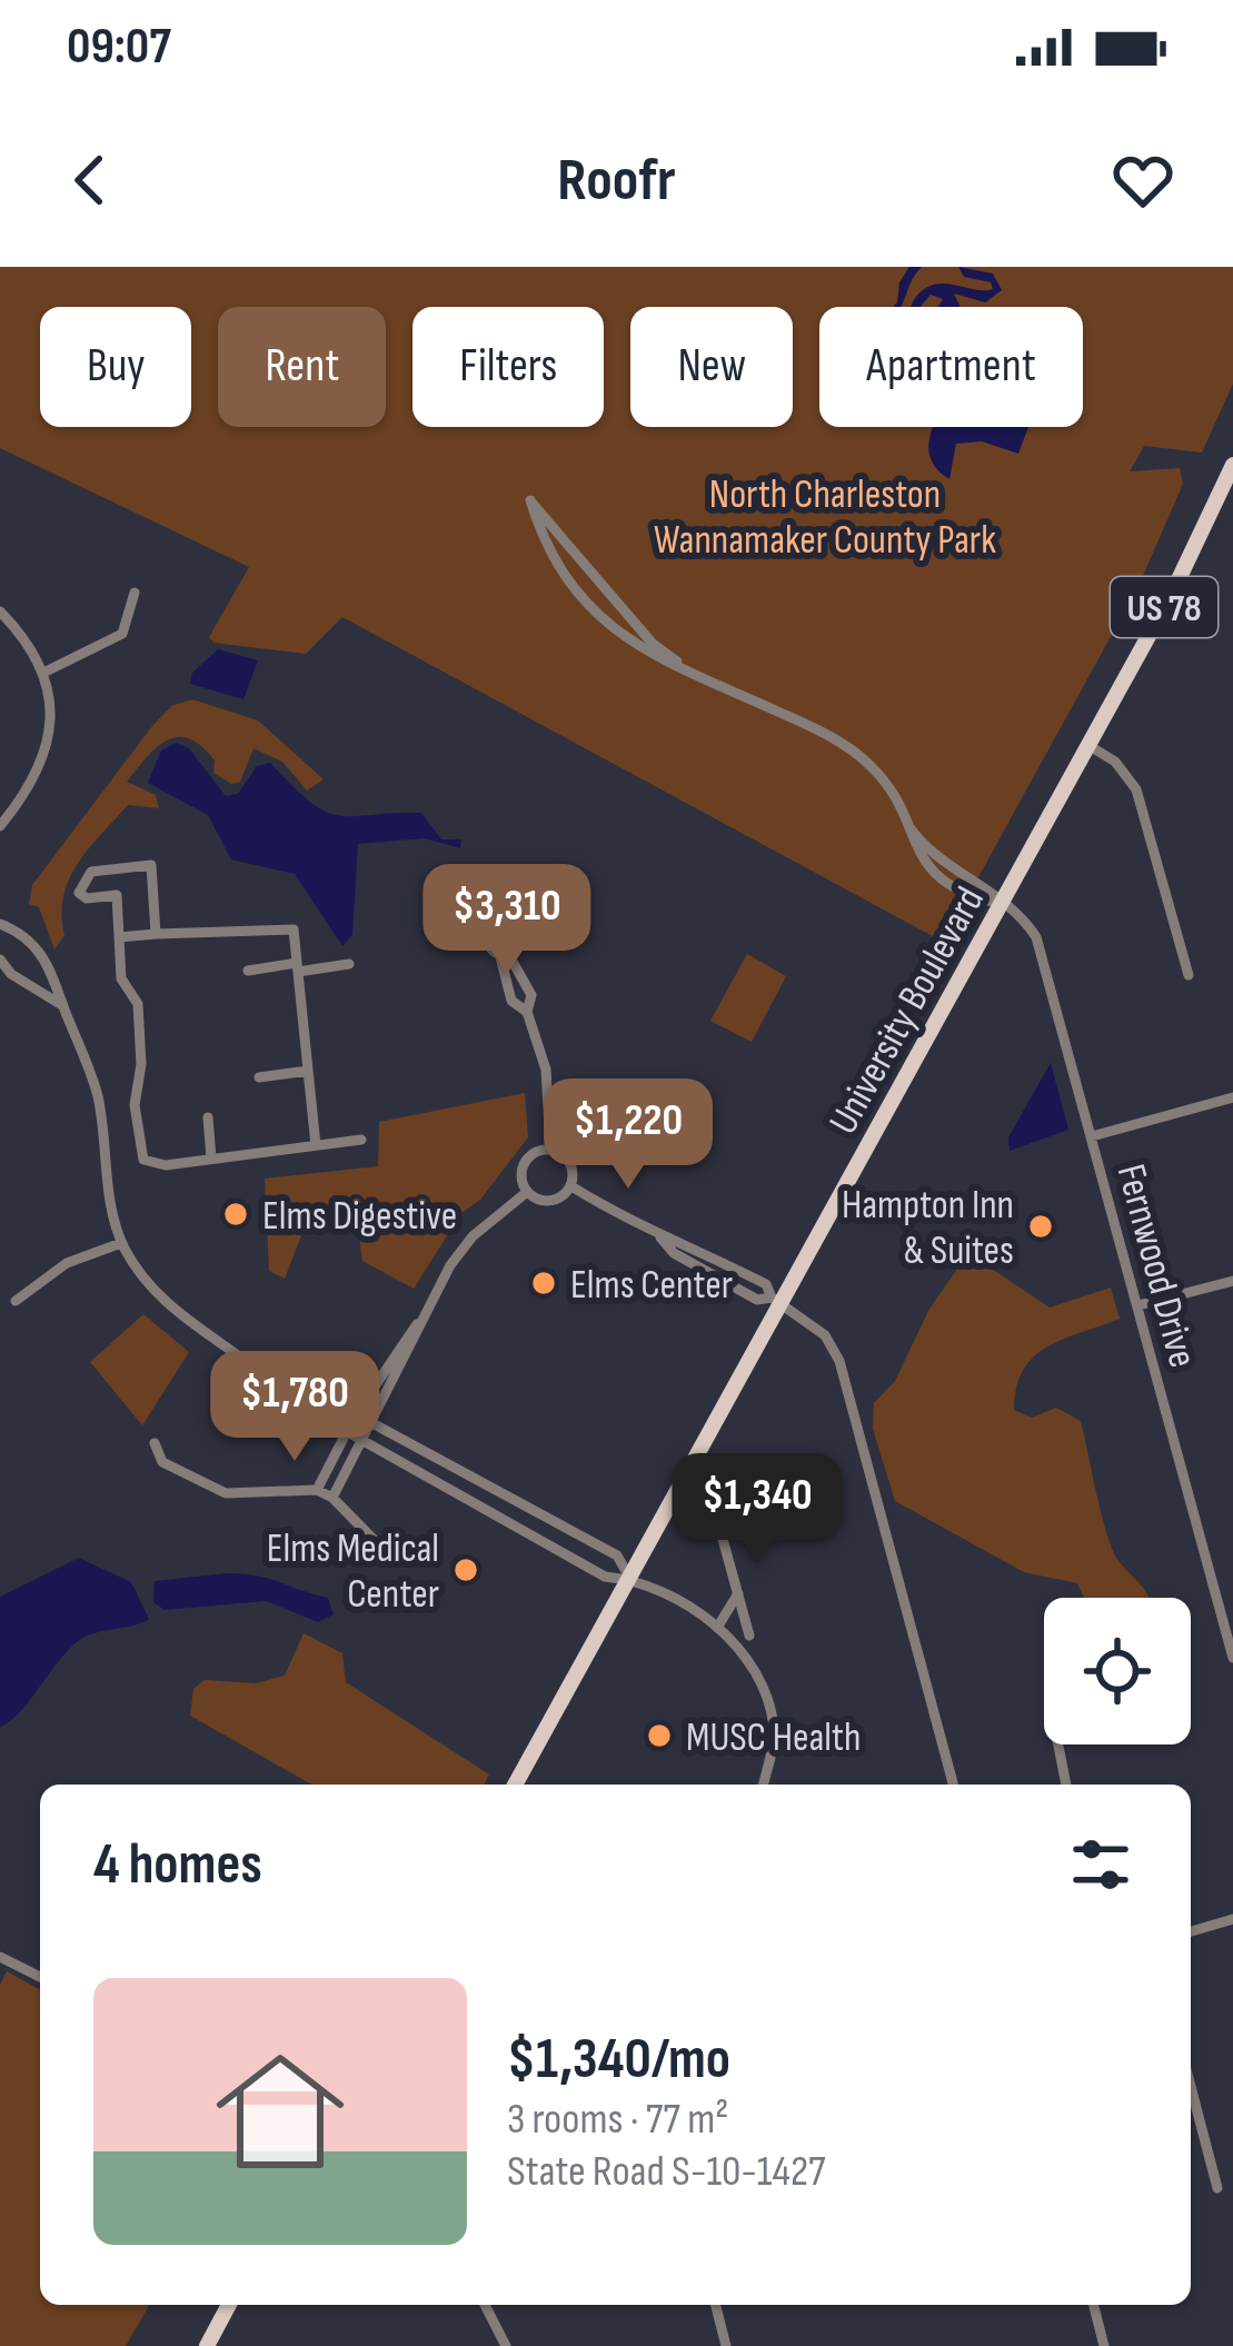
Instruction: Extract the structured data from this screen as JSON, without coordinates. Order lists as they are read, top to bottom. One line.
{"streets":{"main road":["US 78","University Boulevard"],"street":["Fernwood Drive"]},"crossings":[["University Boulevard","Fernwood Drive"]],"parks":["North Charleston Wannamaker County Park"],"places":["Elms Digestive","Hampton Inn & Suites","Elms Center","Elms Medical Center","MUSC Health"],"page":{"status":"09:07","header":"Roofr","chip":["Buy","Rent","Filters","New","Apartment"],"price":["$3,310","$1,220","$1,780","$1,340"],"heading":"4 homes","list":[{"name":"$1,340/mo","note":"3 rooms · 77 m² · State Road S-10-1427"}]}}
